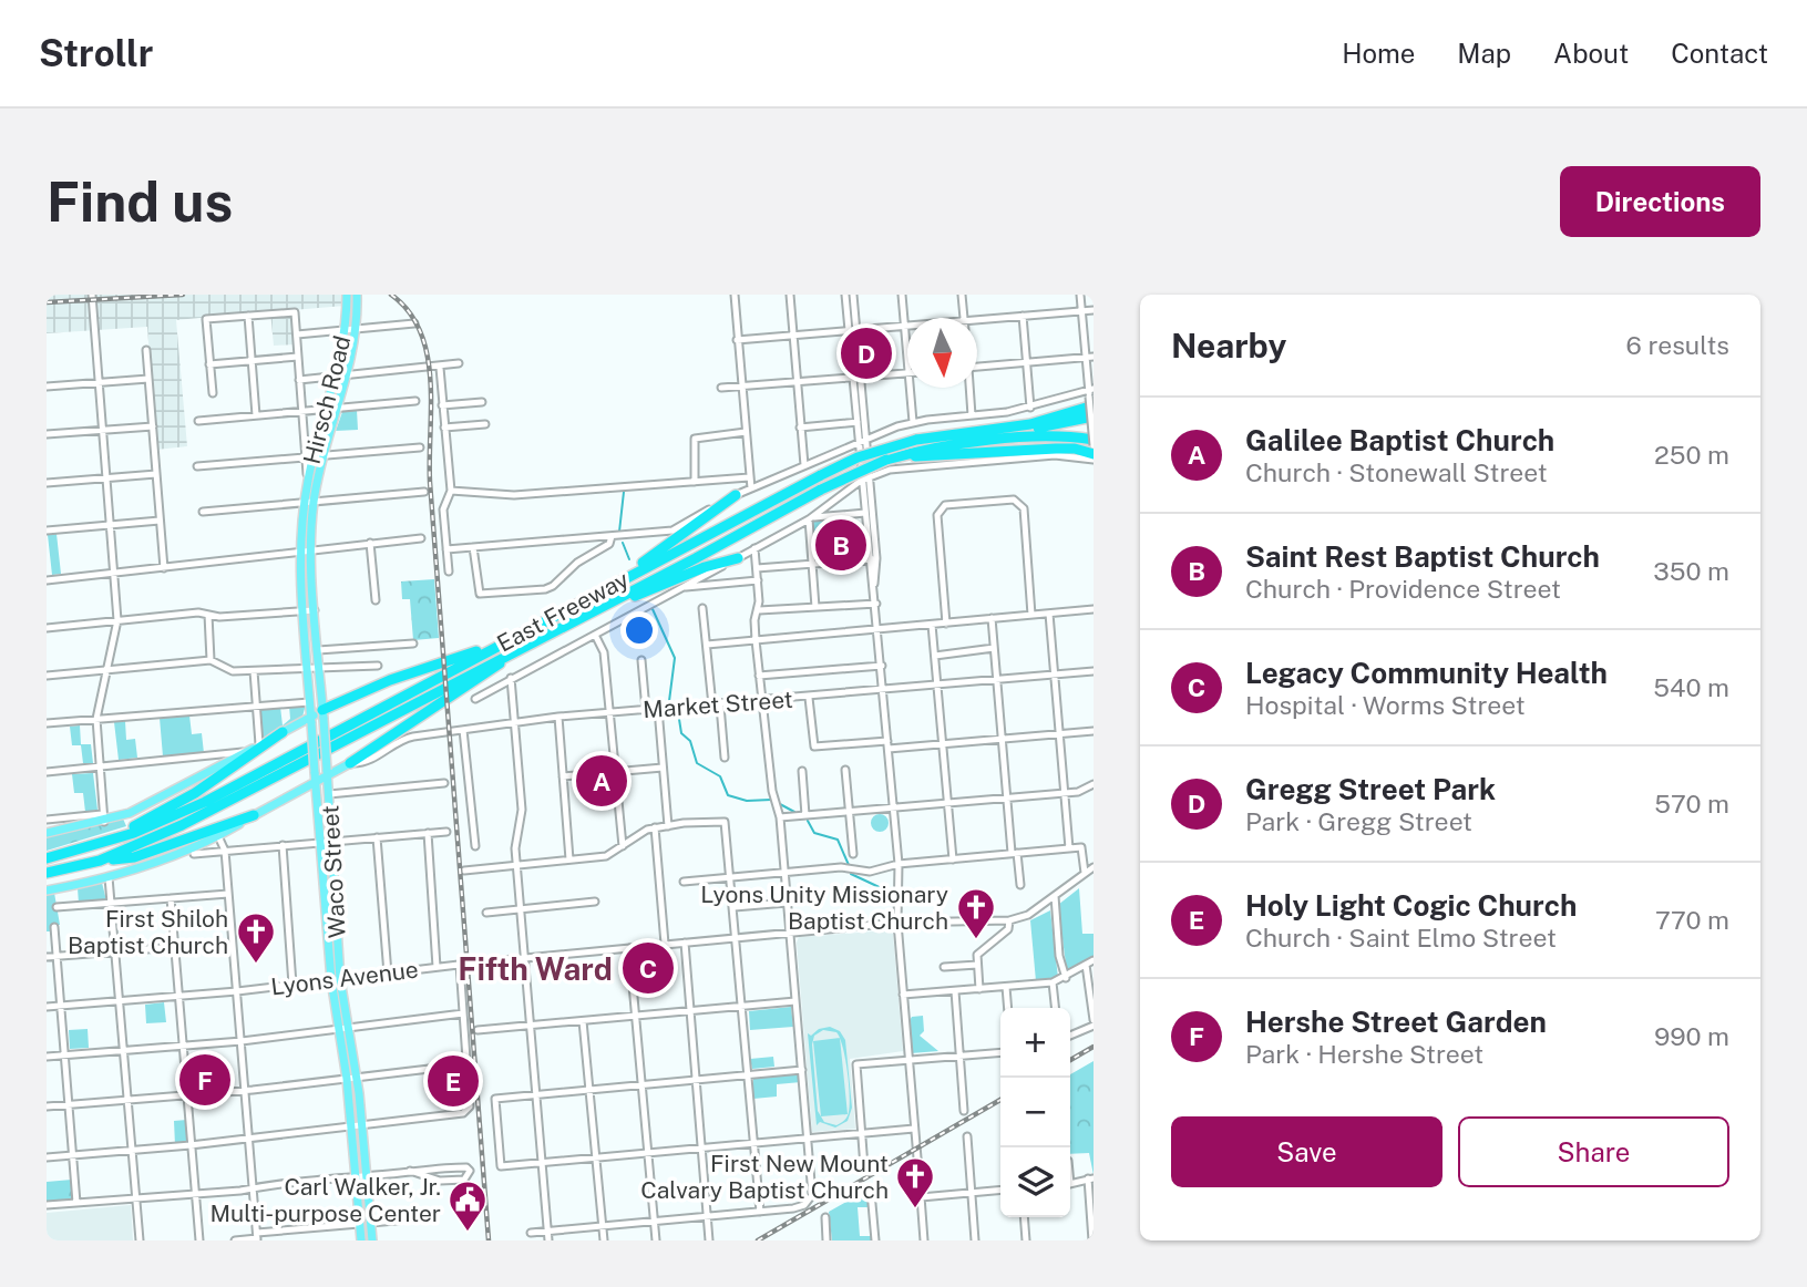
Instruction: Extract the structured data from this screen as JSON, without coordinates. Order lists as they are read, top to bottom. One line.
{"streets":{"highway":["East Freeway"],"main road":["Hirsch Road","Waco Street"],"street":["Market Street","Lyons Avenue"]},"crossings":[["Hirsch Road","Waco Street"],["Waco Street","Lyons Avenue"]],"districts":["Fifth Ward"],"places":{"church":["Lyons Unity Missionary Baptist Church","First Shiloh Baptist Church","First New Mount Calvary Baptist Church"],"public building":["Carl Walker, Jr. Multi-purpose Center"]},"north":"bottom","page":{"header":"Strollr","nav":["Home","Map","About","Contact"],"buttons":["Directions",["Save","Share"]],"title":"Find us","heading":["Nearby","6 results"],"pins":["D","B","A","C","F","E"],"list":[{"mark":"A","name":"Galilee Baptist Church","note":"Church · Stonewall Street","value":"250 m"},{"mark":"B","name":"Saint Rest Baptist Church","note":"Church · Providence Street","value":"350 m"},{"mark":"C","name":"Legacy Community Health","note":"Hospital · Worms Street","value":"540 m"},{"mark":"D","name":"Gregg Street Park","note":"Park · Gregg Street","value":"570 m"},{"mark":"E","name":"Holy Light Cogic Church","note":"Church · Saint Elmo Street","value":"770 m"},{"mark":"F","name":"Hershe Street Garden","note":"Park · Hershe Street","value":"990 m"}],"map_buttons":["+","−"]}}
